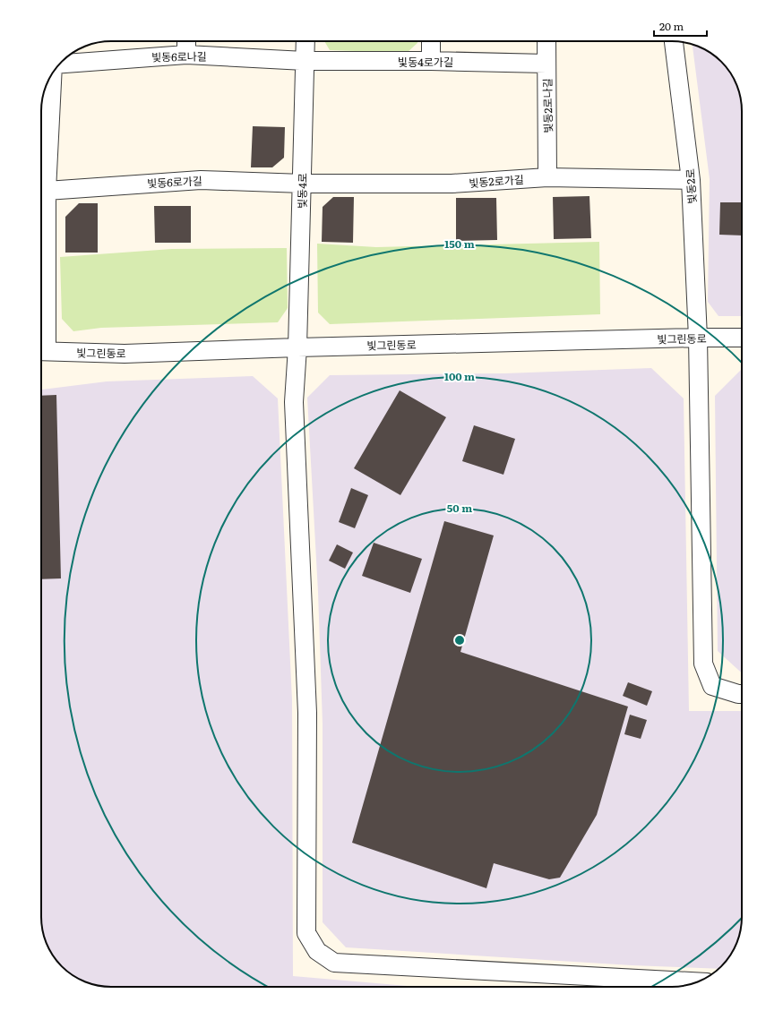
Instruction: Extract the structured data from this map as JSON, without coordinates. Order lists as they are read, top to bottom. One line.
{"streets":{"street":["빛동6로나길","빛동4로가길","빛동2로나길","빛동2로가길","빛동6로가길","빛동2로","빛동4로","빛그린동로"]},"crossings":[["빛동6로나길","빛동4로가길"],["빛동6로나길","빛동4로"],["빛동4로가길","빛동2로나길"],["빛동4로가길","빛동4로"],["빛동2로나길","빛동2로가길"],["빛동2로가길","빛동6로가길"],["빛동2로가길","빛동2로"],["빛동2로가길","빛동4로"],["빛동6로가길","빛동4로"],["빛동2로","빛그린동로"],["빛동4로","빛그린동로"]],"scale_bar":"20 m","rings":["150 m","100 m","50 m"]}
